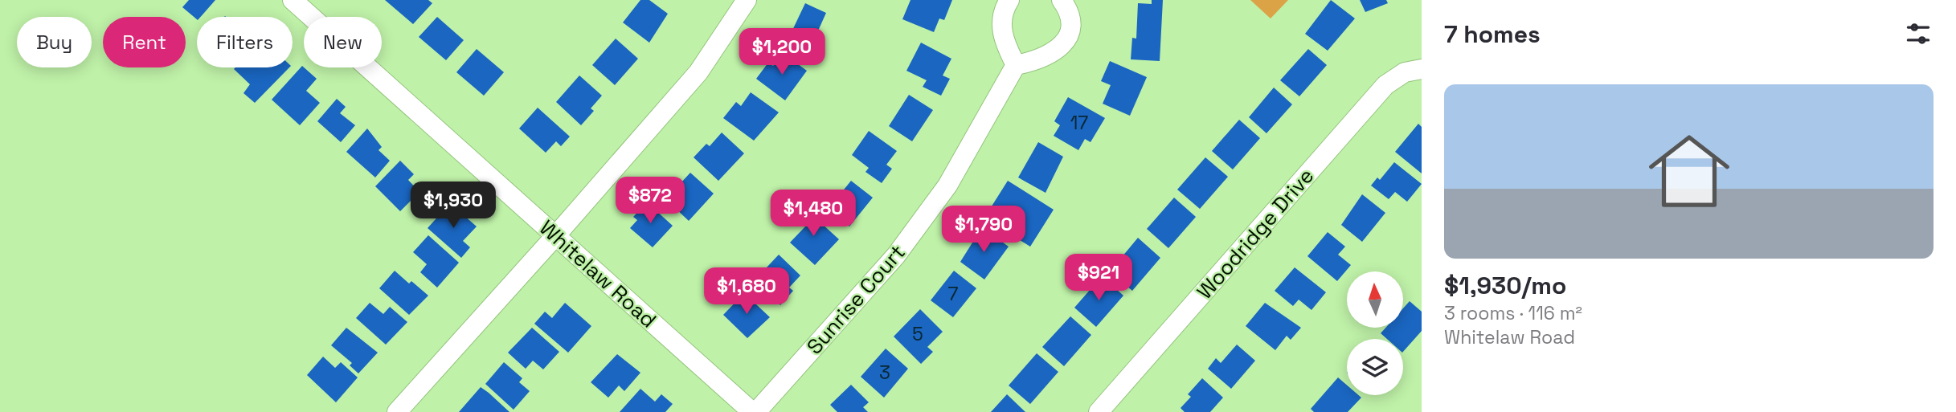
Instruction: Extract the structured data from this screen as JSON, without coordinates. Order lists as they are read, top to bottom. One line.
{"streets":{"street":["Woodridge Drive","Whitelaw Road","Sunrise Court"]},"crossings":[["Whitelaw Road","Sunrise Court"]],"house_numbers":["17","7","5","3"],"north":"top","page":{"heading":"7 homes","chip":["Buy","Rent","Filters","New"],"price":["$1,200","$872","$1,930","$1,480","$1,790","$921","$1,680"],"list":[{"name":"$1,930/mo","note":"3 rooms · 116 m² · Whitelaw Road"}]}}
